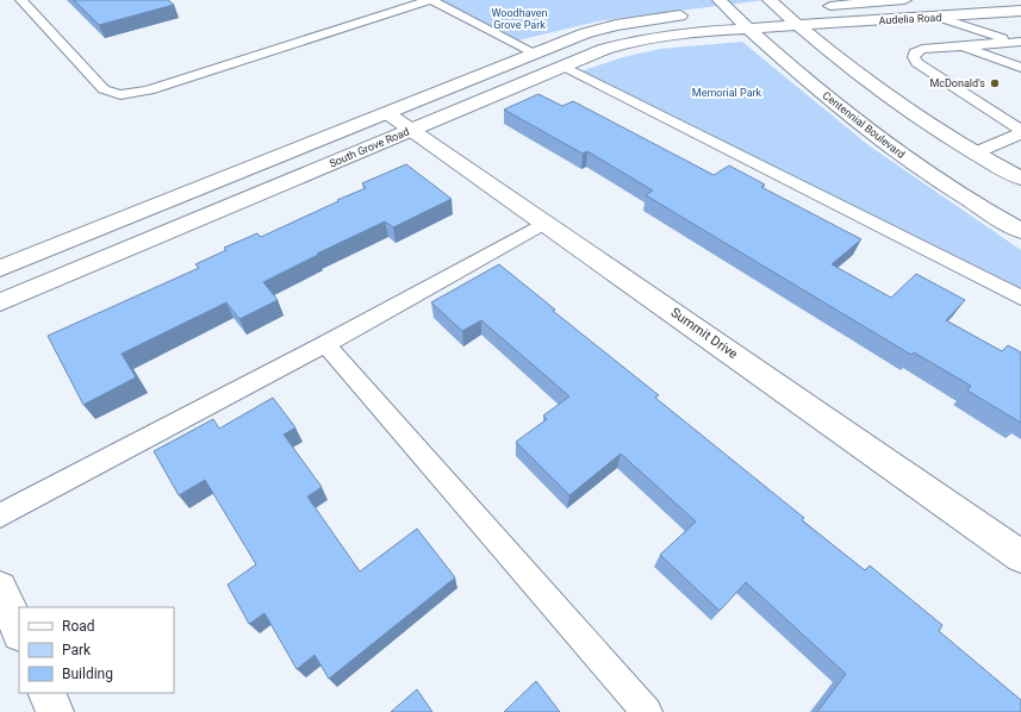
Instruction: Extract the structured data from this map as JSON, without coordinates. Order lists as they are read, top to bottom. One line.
{"streets":{"main road":["Audelia Road","Centennial Boulevard","South Grove Road","Summit Drive"]},"crossings":[["Audelia Road","Centennial Boulevard"],["Audelia Road","South Grove Road"],["Centennial Boulevard","South Grove Road"],["South Grove Road","Summit Drive"]],"parks":["Woodhaven Grove Park","Memorial Park"],"places":["McDonald's"],"legend":["Road","Park","Building"]}
